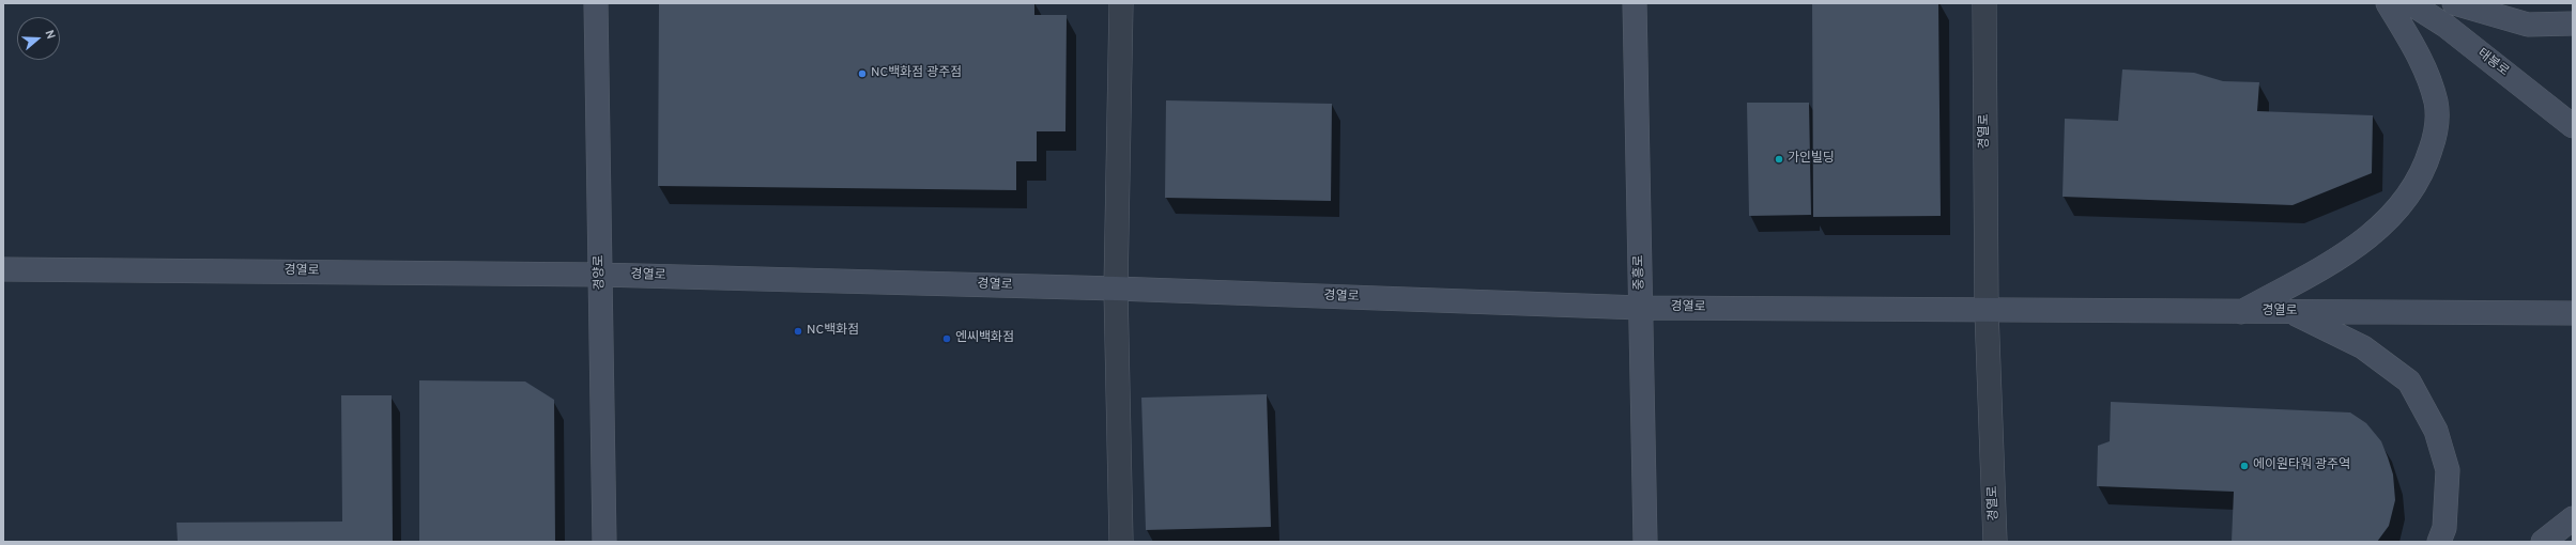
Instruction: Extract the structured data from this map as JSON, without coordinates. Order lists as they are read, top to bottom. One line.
{"streets":{"street":["태봉로","경열로","경양로","중흥로"]},"crossings":[["경열로","경양로"],["경열로","중흥로"]],"places":["NC백화점 광주점","가인빌딩","NC백화점","엔씨백화점","에이원타워 광주역"],"north":"right"}
